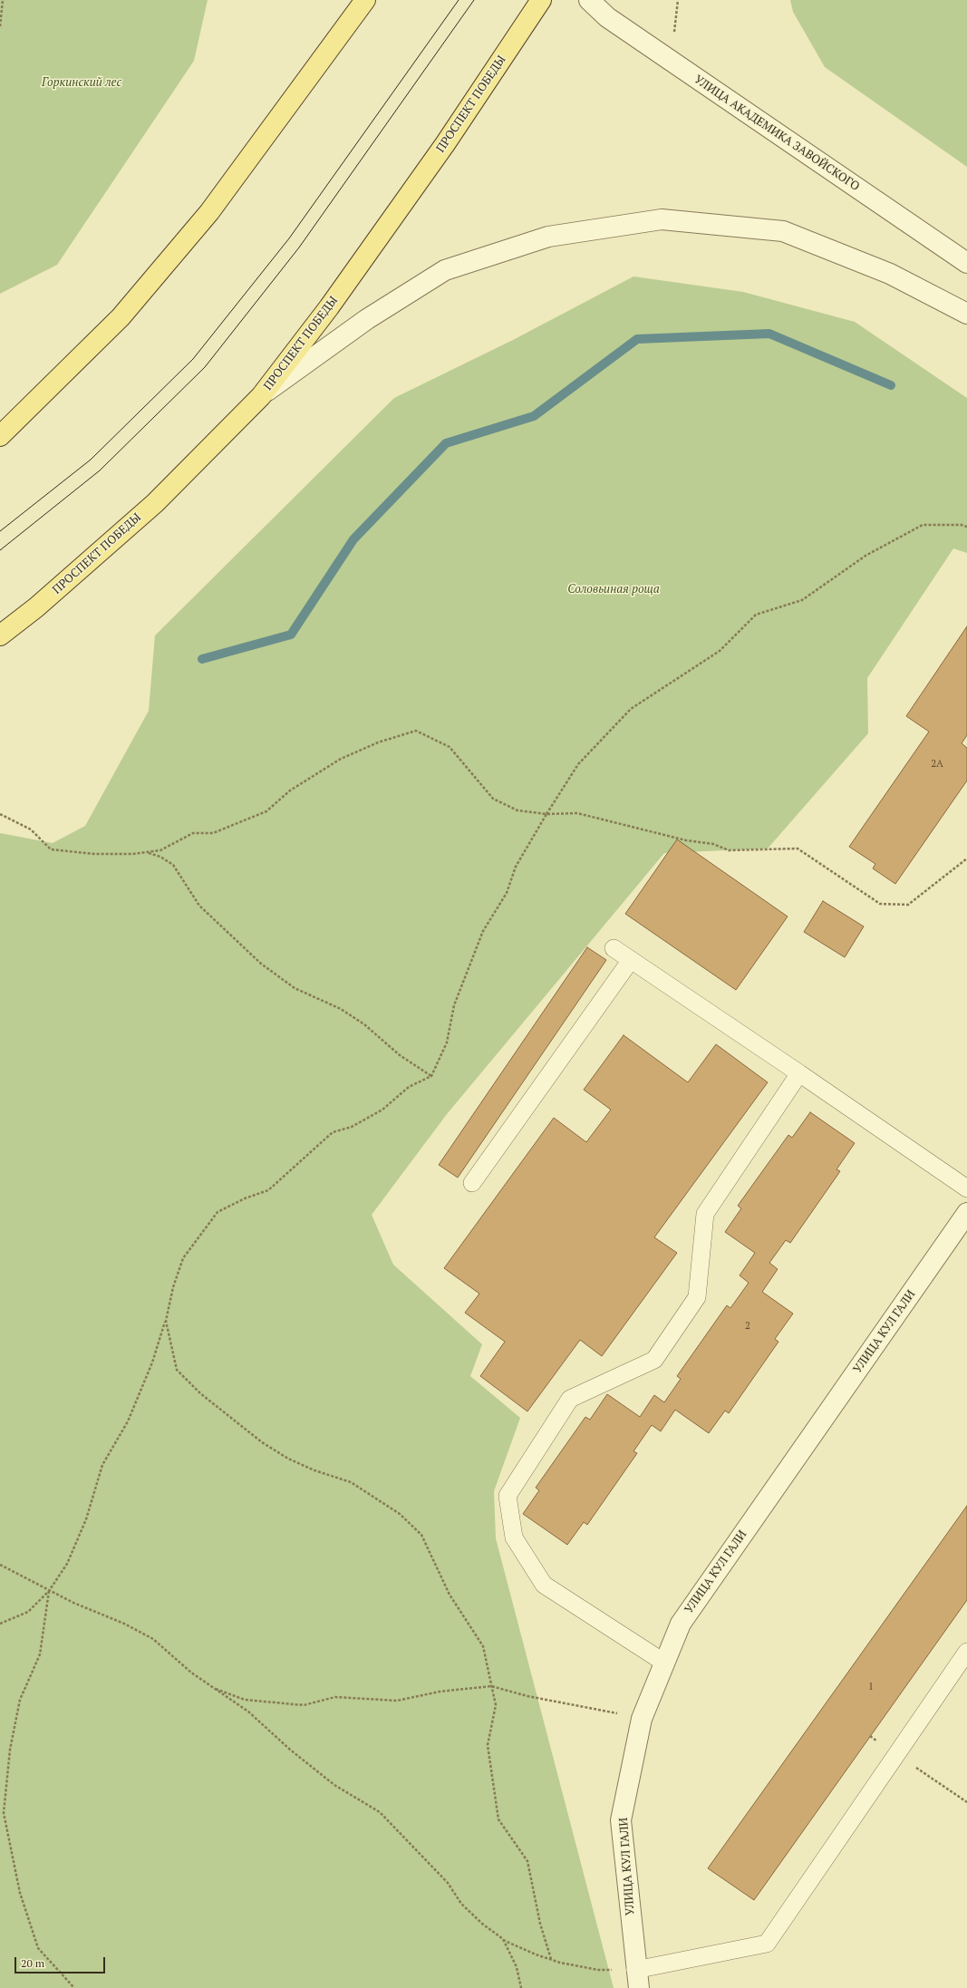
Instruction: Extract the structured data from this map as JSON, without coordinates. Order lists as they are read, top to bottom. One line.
{"streets":{"main road":["ПРОСПЕКТ ПОБЕДЫ"],"street":["УЛИЦА АКАДЕМИКА ЗАВОЙСКОГО","УЛИЦА КУЛ ГАЛИ"]},"parks":["Горкинский лес","Соловьиная роща"],"house_numbers":["2А","2","1"],"scale_bar":"20 m"}
